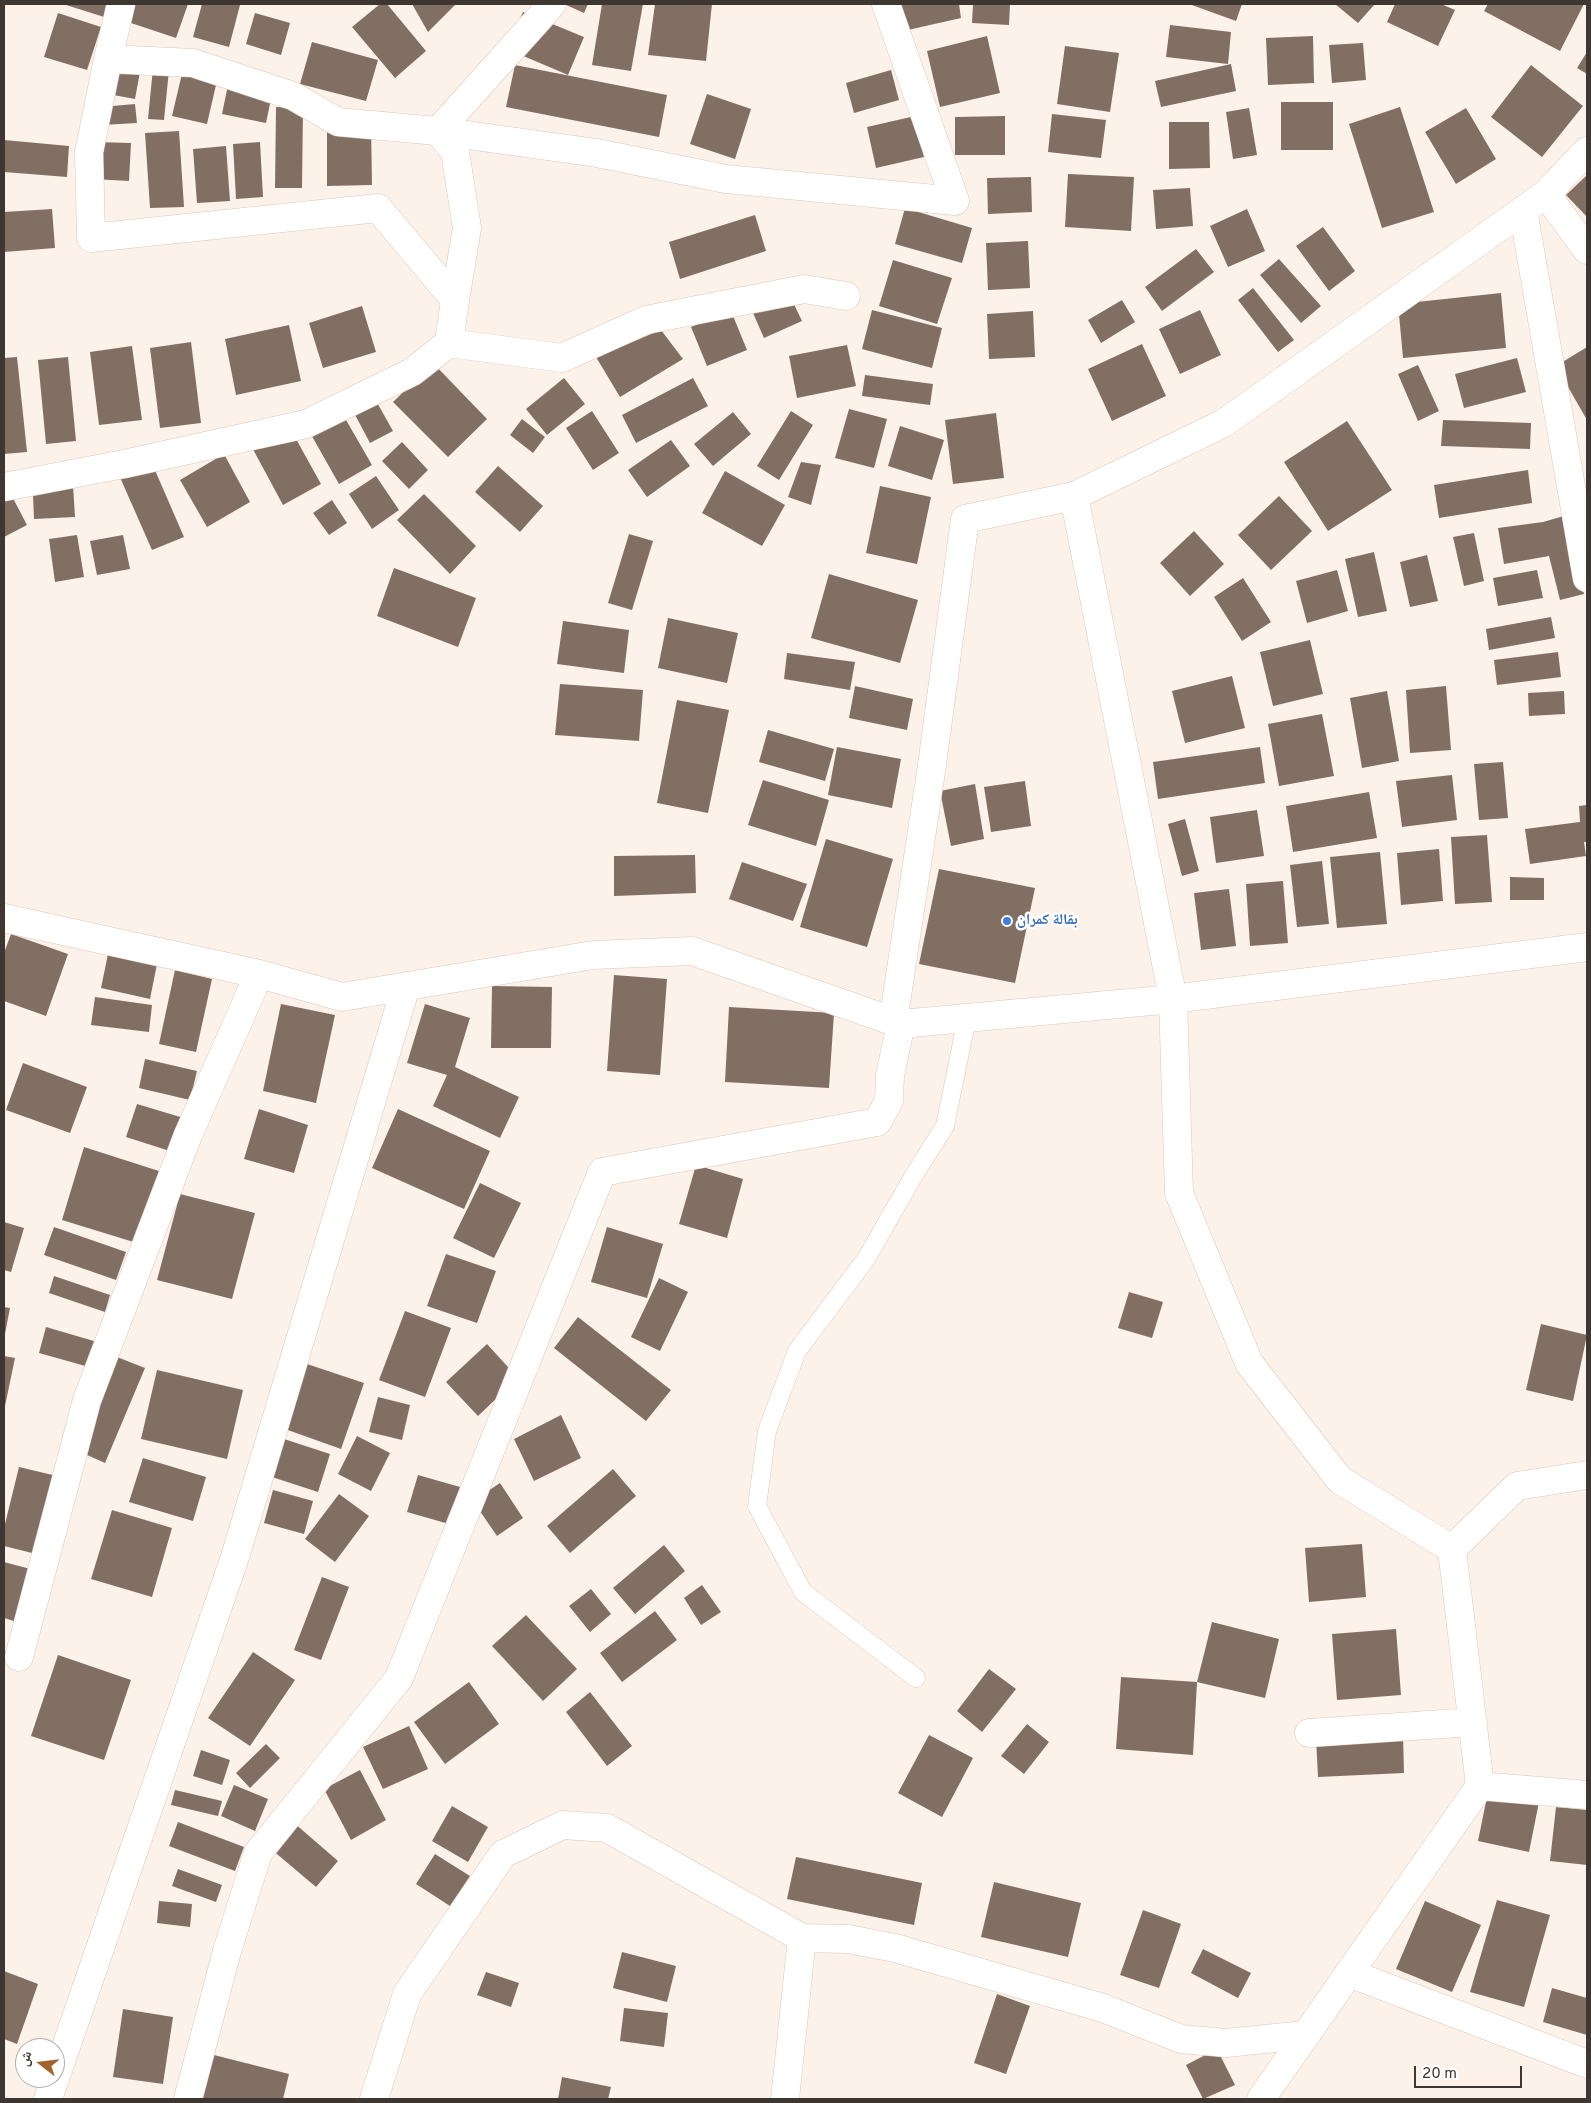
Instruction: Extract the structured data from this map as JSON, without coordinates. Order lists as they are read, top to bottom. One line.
{"places":["بقالة كمران"],"scale_bar":"20 m","north":"left"}
